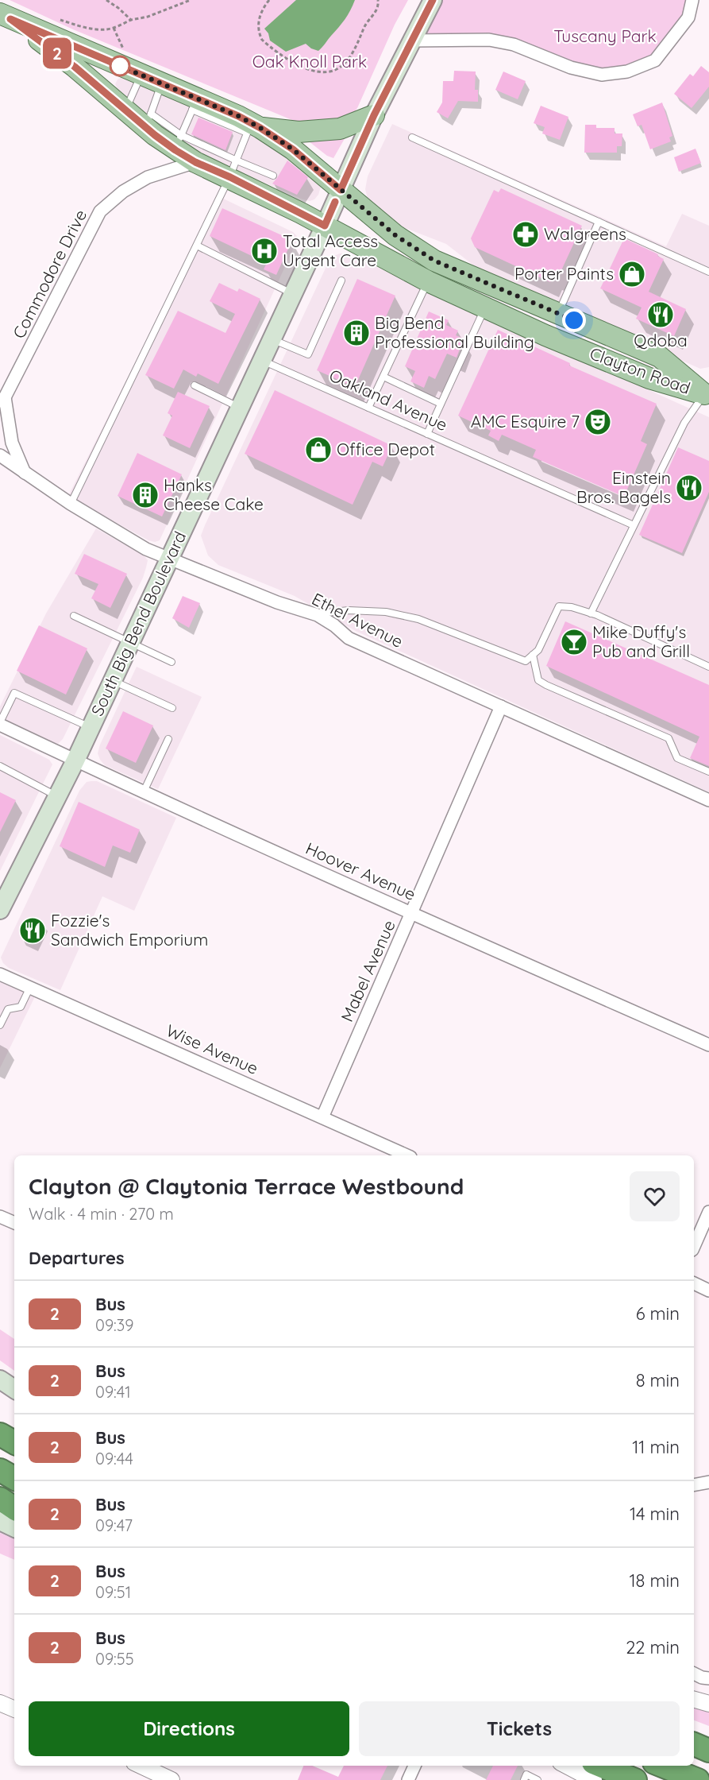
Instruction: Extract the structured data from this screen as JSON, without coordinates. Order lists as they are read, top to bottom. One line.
{"streets":{"main road":["Clayton Road","South Big Bend Boulevard"],"street":["Commodore Drive","Ethel Avenue","Hoover Avenue","Mabel Avenue","Wise Avenue"],"lane":["Oakland Avenue"]},"crossings":[["Commodore Drive","Clayton Road"],["Commodore Drive","Ethel Avenue"],["Clayton Road","South Big Bend Boulevard"],["Oakland Avenue","South Big Bend Boulevard"],["Ethel Avenue","South Big Bend Boulevard"],["Ethel Avenue","Mabel Avenue"],["South Big Bend Boulevard","Hoover Avenue"],["Hoover Avenue","Mabel Avenue"],["Mabel Avenue","Wise Avenue"]],"parks":["Tuscany Park","Oak Knoll Park"],"places":{"pharmacy":["Walgreens"],"hospital":["Total Access Urgent Care"],"shop":["Porter Paints","Office Depot"],"restaurant":["Qdoba","Einstein Bros. Bagels","Fozzie's Sandwich Emporium"],"building":["Big Bend Professional Building","Hanks Cheese Cake"],"theatre":["AMC Esquire 7"],"bar":["Mike Duffy's Pub and Grill"]},"lines":["bus line 2"],"page":{"on_map":"2","heading":[["Clayton @ Claytonia Terrace Westbound","Walk · 4 min · 270 m"],"Departures"],"list":[{"mark":"2","name":"Bus","note":"09:39","value":"6 min"},{"mark":"2","name":"Bus","note":"09:41","value":"8 min"},{"mark":"2","name":"Bus","note":"09:44","value":"11 min"},{"mark":"2","name":"Bus","note":"09:47","value":"14 min"},{"mark":"2","name":"Bus","note":"09:51","value":"18 min"},{"mark":"2","name":"Bus","note":"09:55","value":"22 min"}],"buttons":["Directions","Tickets"]}}
